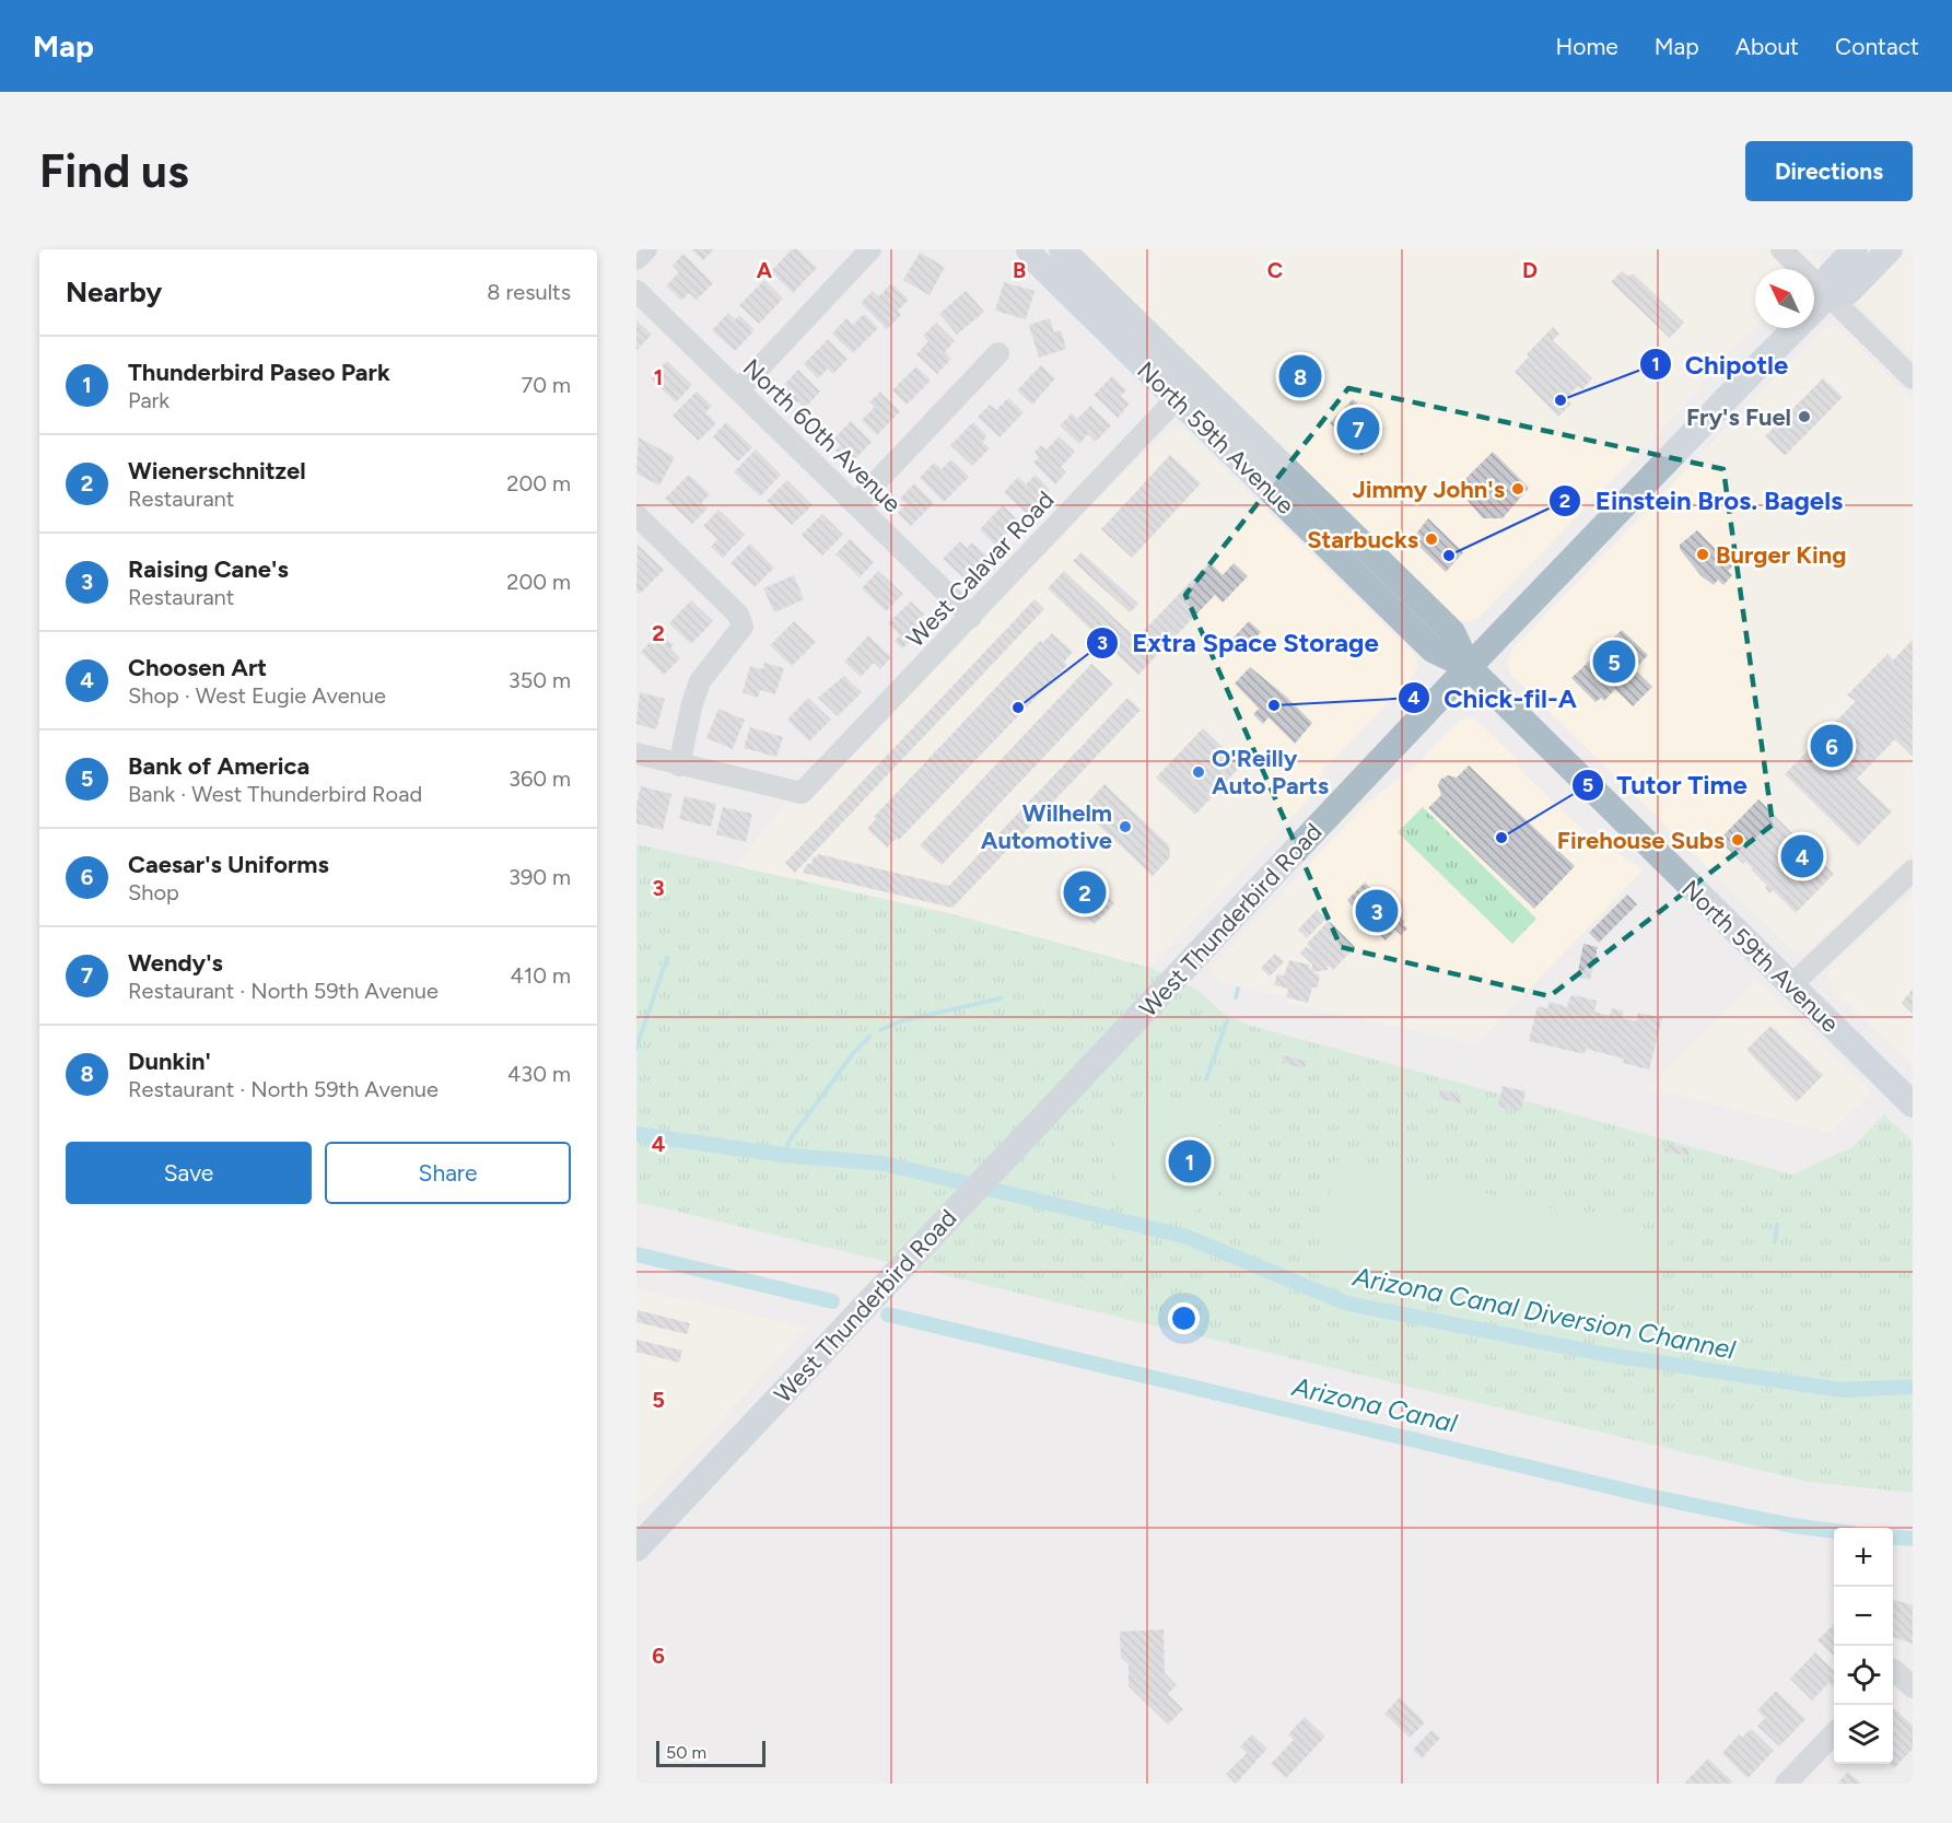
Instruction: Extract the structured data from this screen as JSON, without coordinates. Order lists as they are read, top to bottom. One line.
{"streets":{"main road":["North 59th Avenue","West Thunderbird Road"],"street":["North 60th Avenue","West Calavar Road"]},"crossings":[["North 60th Avenue","West Calavar Road"],["North 59th Avenue","West Calavar Road"],["North 59th Avenue","West Thunderbird Road"]],"water":["Arizona Canal Diversion Channel","Arizona Canal"],"places":["Chipotle","Fry's Fuel","Jimmy John's","Starbucks","Burger King","Einstein Bros. Bagels","Chick-fil-A","Extra Space Storage","O'Reilly Auto Parts","Wilhelm Automotive","Tutor Time","Firehouse Subs"],"scale_bar":"50 m","north":"top left","page":{"header":"Map","nav":["Home","Map","About","Contact"],"buttons":["Directions",["Save","Share"]],"title":"Find us","heading":["Nearby","8 results"],"list":[{"mark":"1","name":"Thunderbird Paseo Park","note":"Park","value":"70 m"},{"mark":"2","name":"Wienerschnitzel","note":"Restaurant","value":"200 m"},{"mark":"3","name":"Raising Cane's","note":"Restaurant","value":"200 m"},{"mark":"4","name":"Choosen Art","note":"Shop · West Eugie Avenue","value":"350 m"},{"mark":"5","name":"Bank of America","note":"Bank · West Thunderbird Road","value":"360 m"},{"mark":"6","name":"Caesar's Uniforms","note":"Shop","value":"390 m"},{"mark":"7","name":"Wendy's","note":"Restaurant · North 59th Avenue","value":"410 m"},{"mark":"8","name":"Dunkin'","note":"Restaurant · North 59th Avenue","value":"430 m"}],"pins":["8","7","5","6","4","2","3","1"],"map_buttons":["+","−"],"scale":"50 m"},"grid":{"columns":["A","B","C","D"],"rows":["1","2","3","4","5","6"]}}
